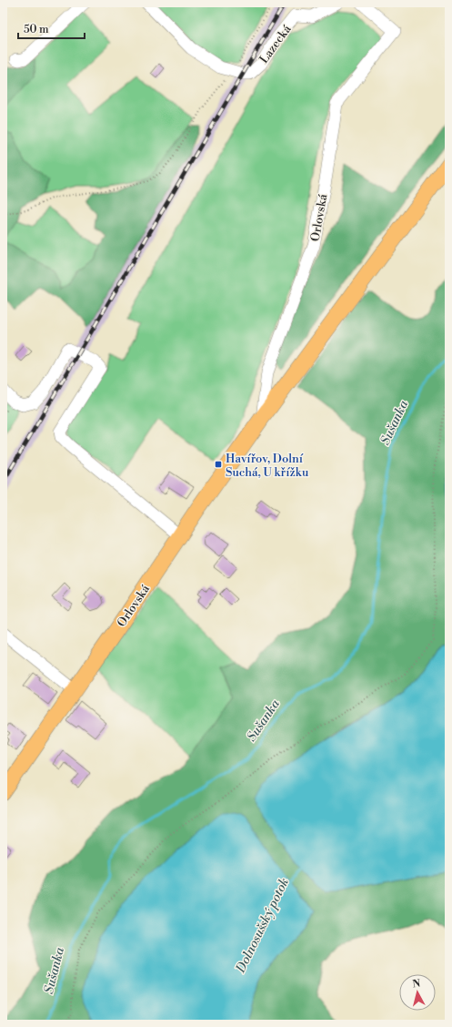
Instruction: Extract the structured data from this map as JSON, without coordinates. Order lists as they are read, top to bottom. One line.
{"streets":{"main road":["Orlovská"],"street":["Lazecká"]},"water":["Sušanka","Dolnosušský potok"],"places":{"transit":["Havířov, Dolní Suchá, U křížku"]},"scale_bar":"50 m","north":"top"}
